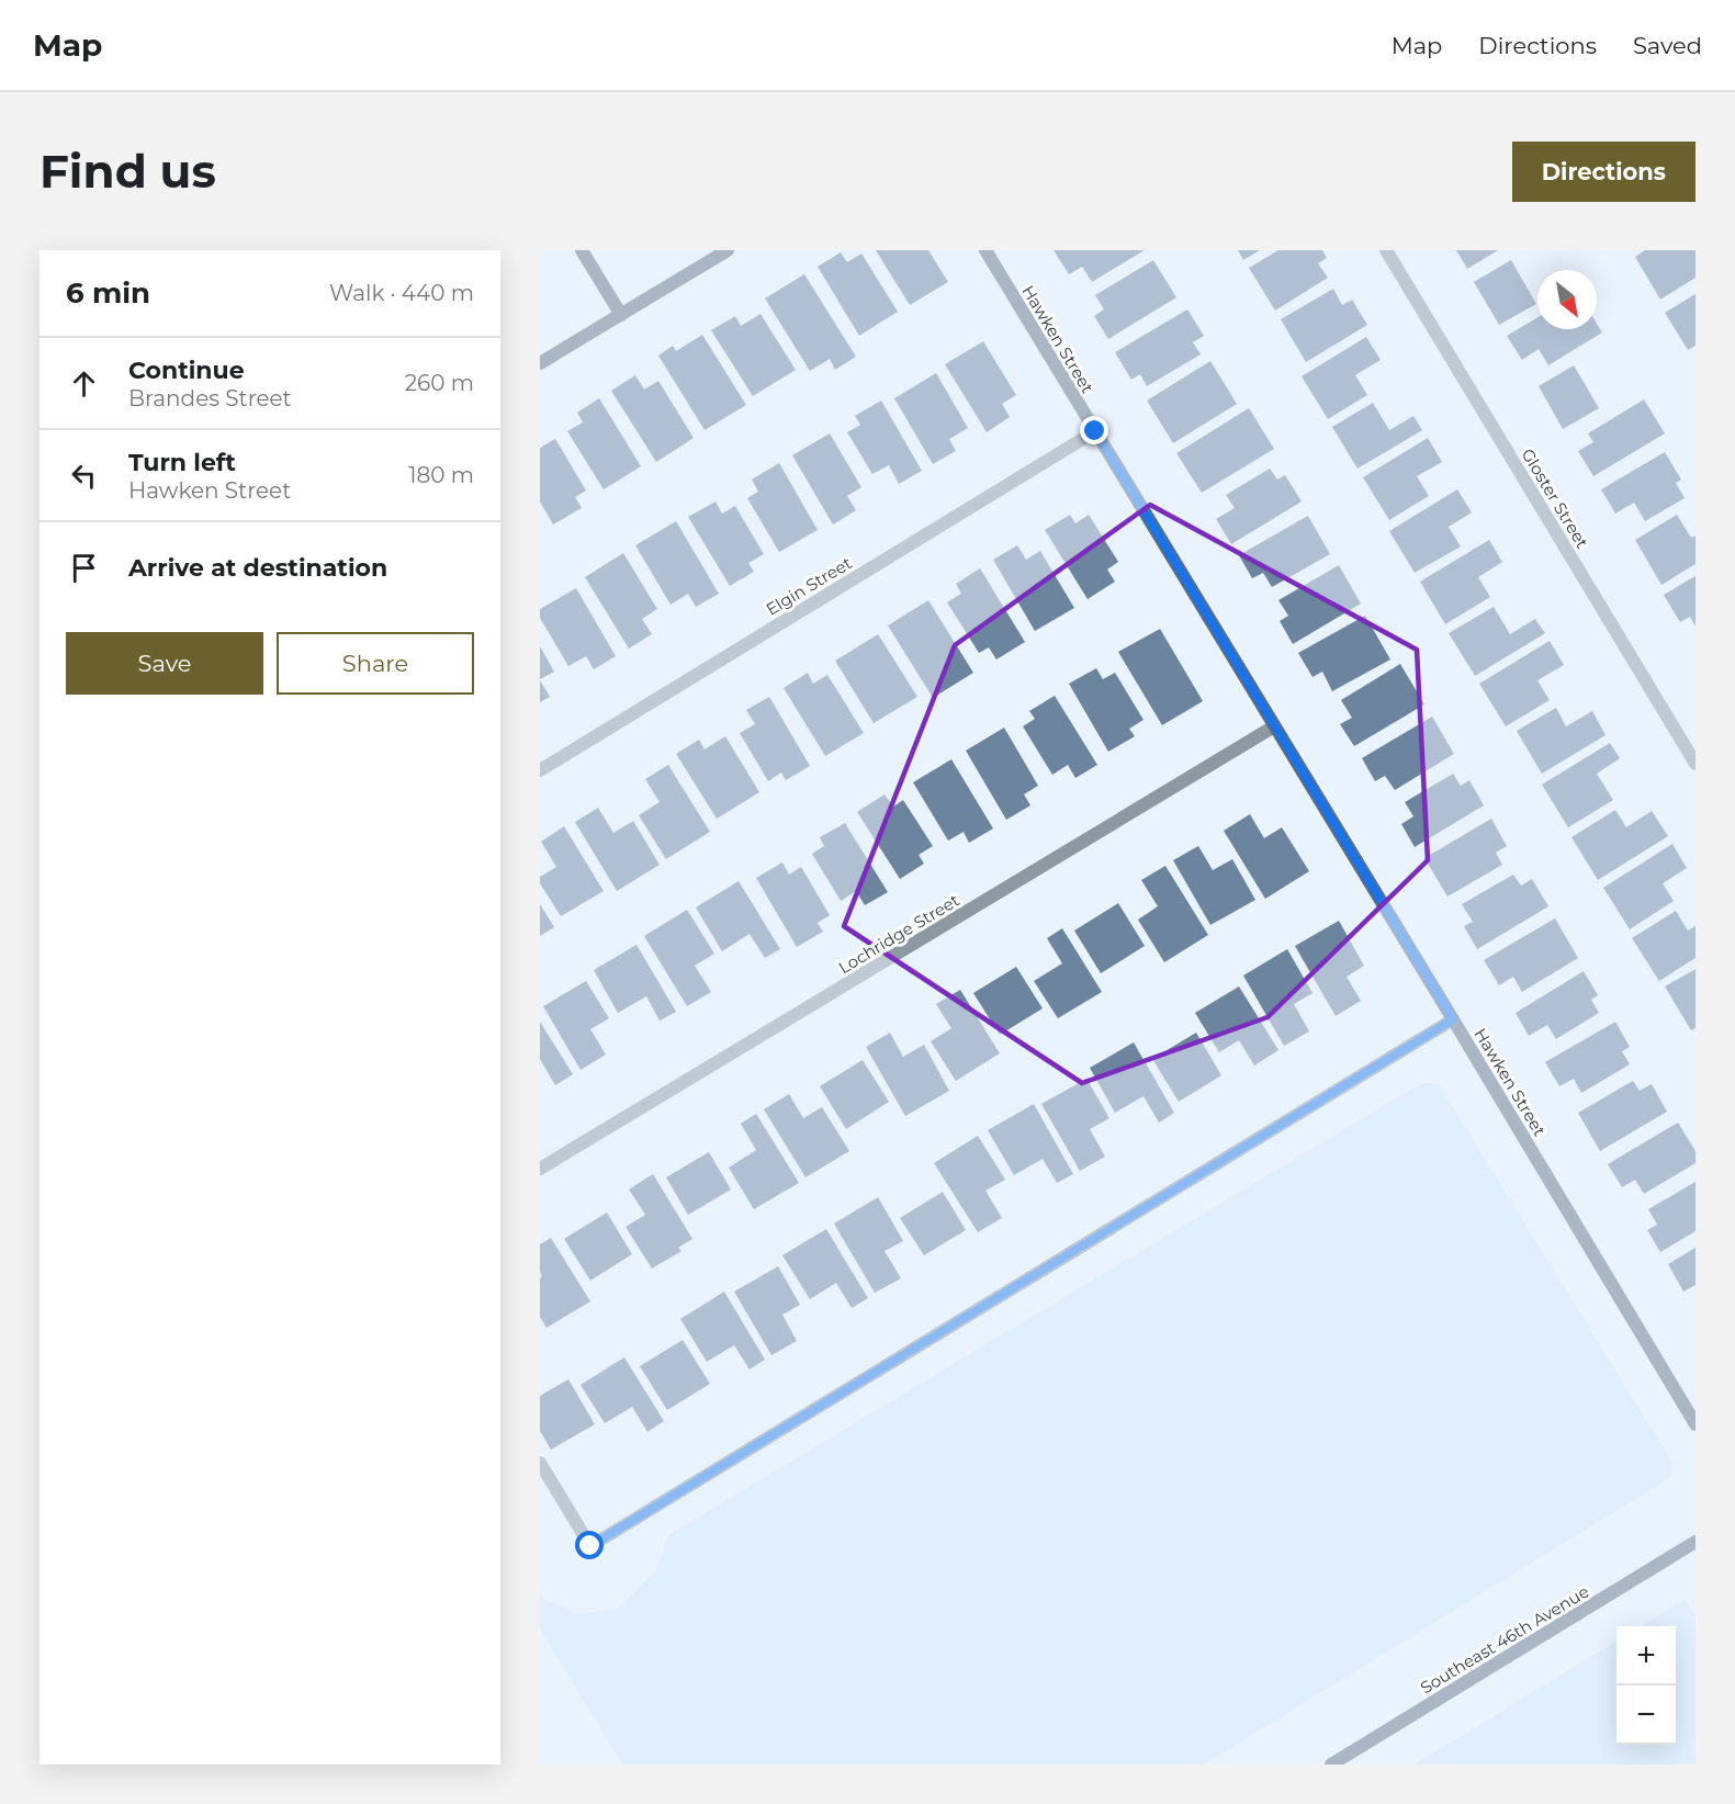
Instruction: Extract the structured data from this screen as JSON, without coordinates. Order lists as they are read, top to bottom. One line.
{"streets":{"street":["Hawken Street","Gloster Street","Elgin Street","Lochridge Street","Southeast 46th Avenue"]},"crossings":[["Hawken Street","Elgin Street"],["Hawken Street","Lochridge Street"]],"north":"bottom right","page":{"header":"Map","nav":["Map","Directions","Saved"],"buttons":["Directions",["Save","Share"]],"title":"Find us","heading":["6 min","Walk · 440 m"],"list":[["Continue","Brandes Street","260 m"],["Turn left","Hawken Street","180 m"],"Arrive at destination"],"map_buttons":["+","−"]}}
